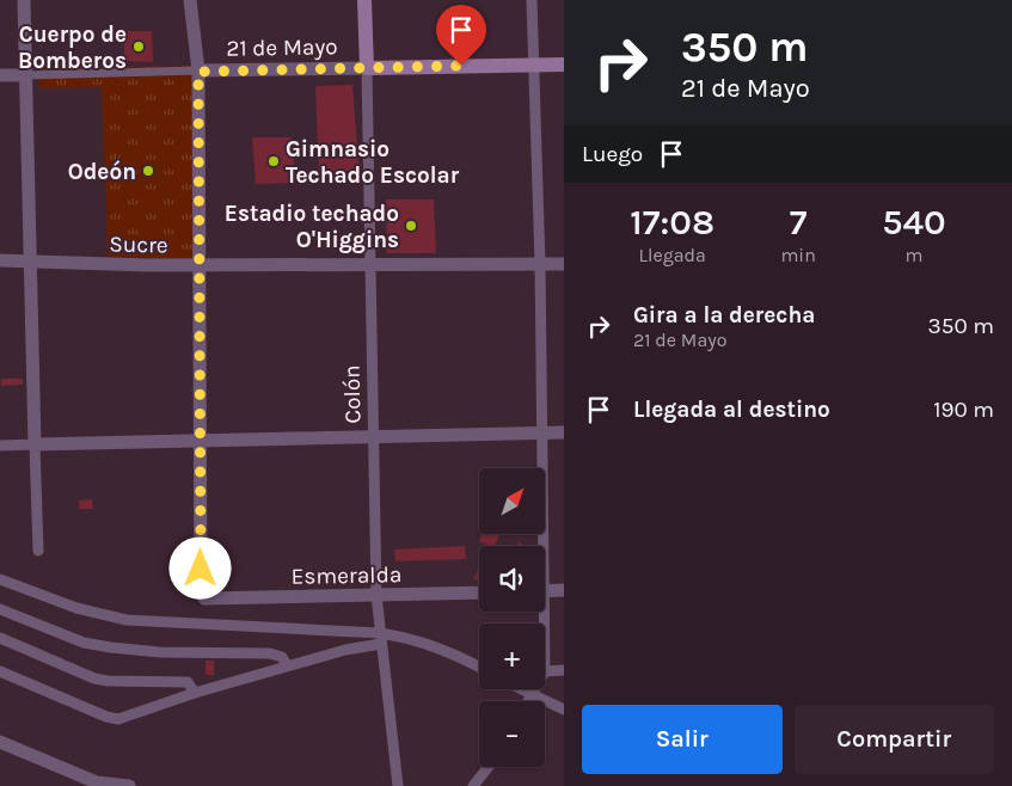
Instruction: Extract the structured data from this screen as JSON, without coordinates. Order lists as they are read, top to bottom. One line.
{"streets":{"main road":["21 de Mayo","Colón"],"street":["Sucre","Esmeralda"]},"crossings":[["21 de Mayo","Colón"],["Sucre","Colón"],["Colón","Esmeralda"]],"places":["Cuerpo de Bomberos","Gimnasio Techado Escolar","Odeón","Estadio techado O'Higgins"],"north":"top right","page":{"turn":["350 m","21 de Mayo"],"then":"Luego","eta":["17:08","Llegada","7","min","540","m"],"list":[{"name":"Gira a la derecha","note":"21 de Mayo","value":"350 m"},{"name":"Llegada al destino","value":"190 m"}],"map_buttons":["+","−"],"buttons":["Salir","Compartir"]}}
